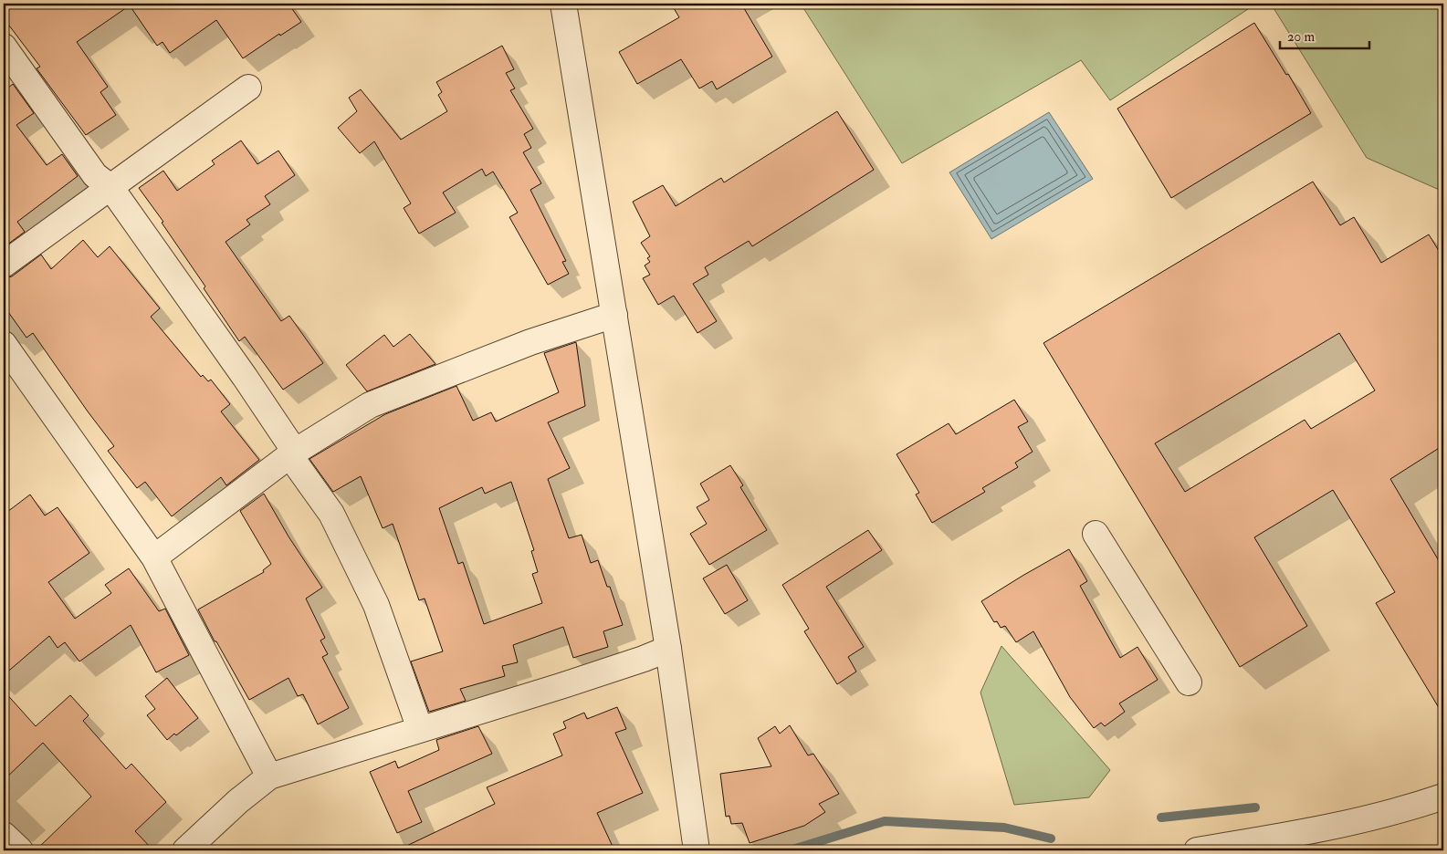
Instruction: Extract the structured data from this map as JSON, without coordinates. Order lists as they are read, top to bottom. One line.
{"scale_bar":"20 m"}
